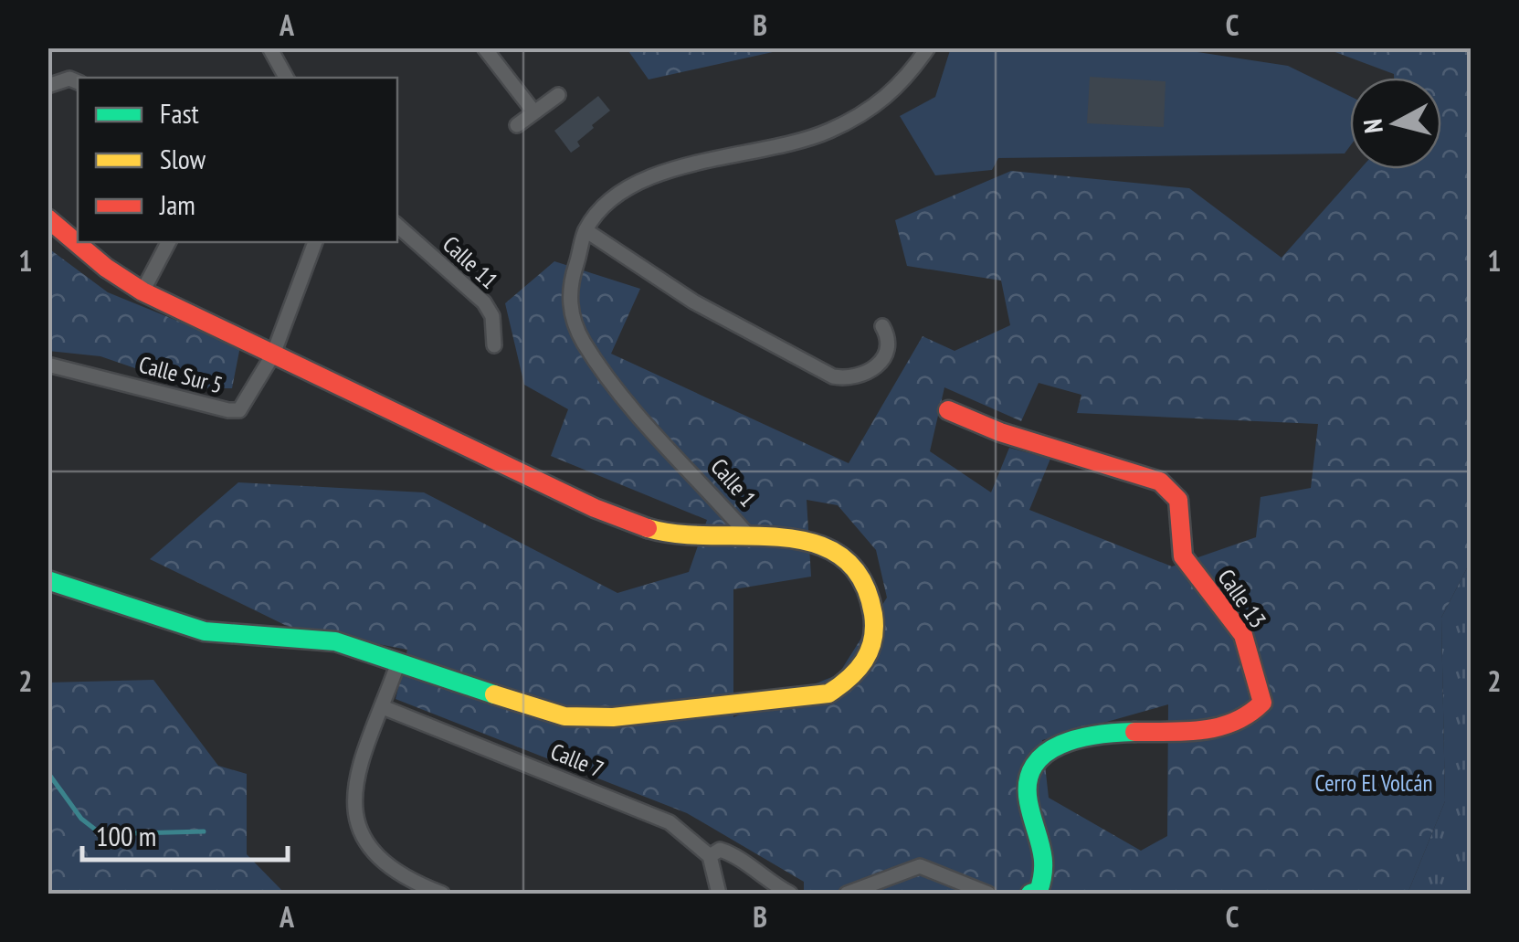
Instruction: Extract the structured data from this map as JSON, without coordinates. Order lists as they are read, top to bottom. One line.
{"streets":{"street":["Calle 11","Calle Sur 5","Calle 1","Calle 13","Calle 7"]},"crossings":[["Calle Sur 5","Calle 1"]],"parks":["Cerro El Volcán"],"legend":["Fast","Slow","Jam"],"scale_bar":"100 m","north":"left","grid":{"columns":["A","B","C"],"rows":["1","2"]}}
